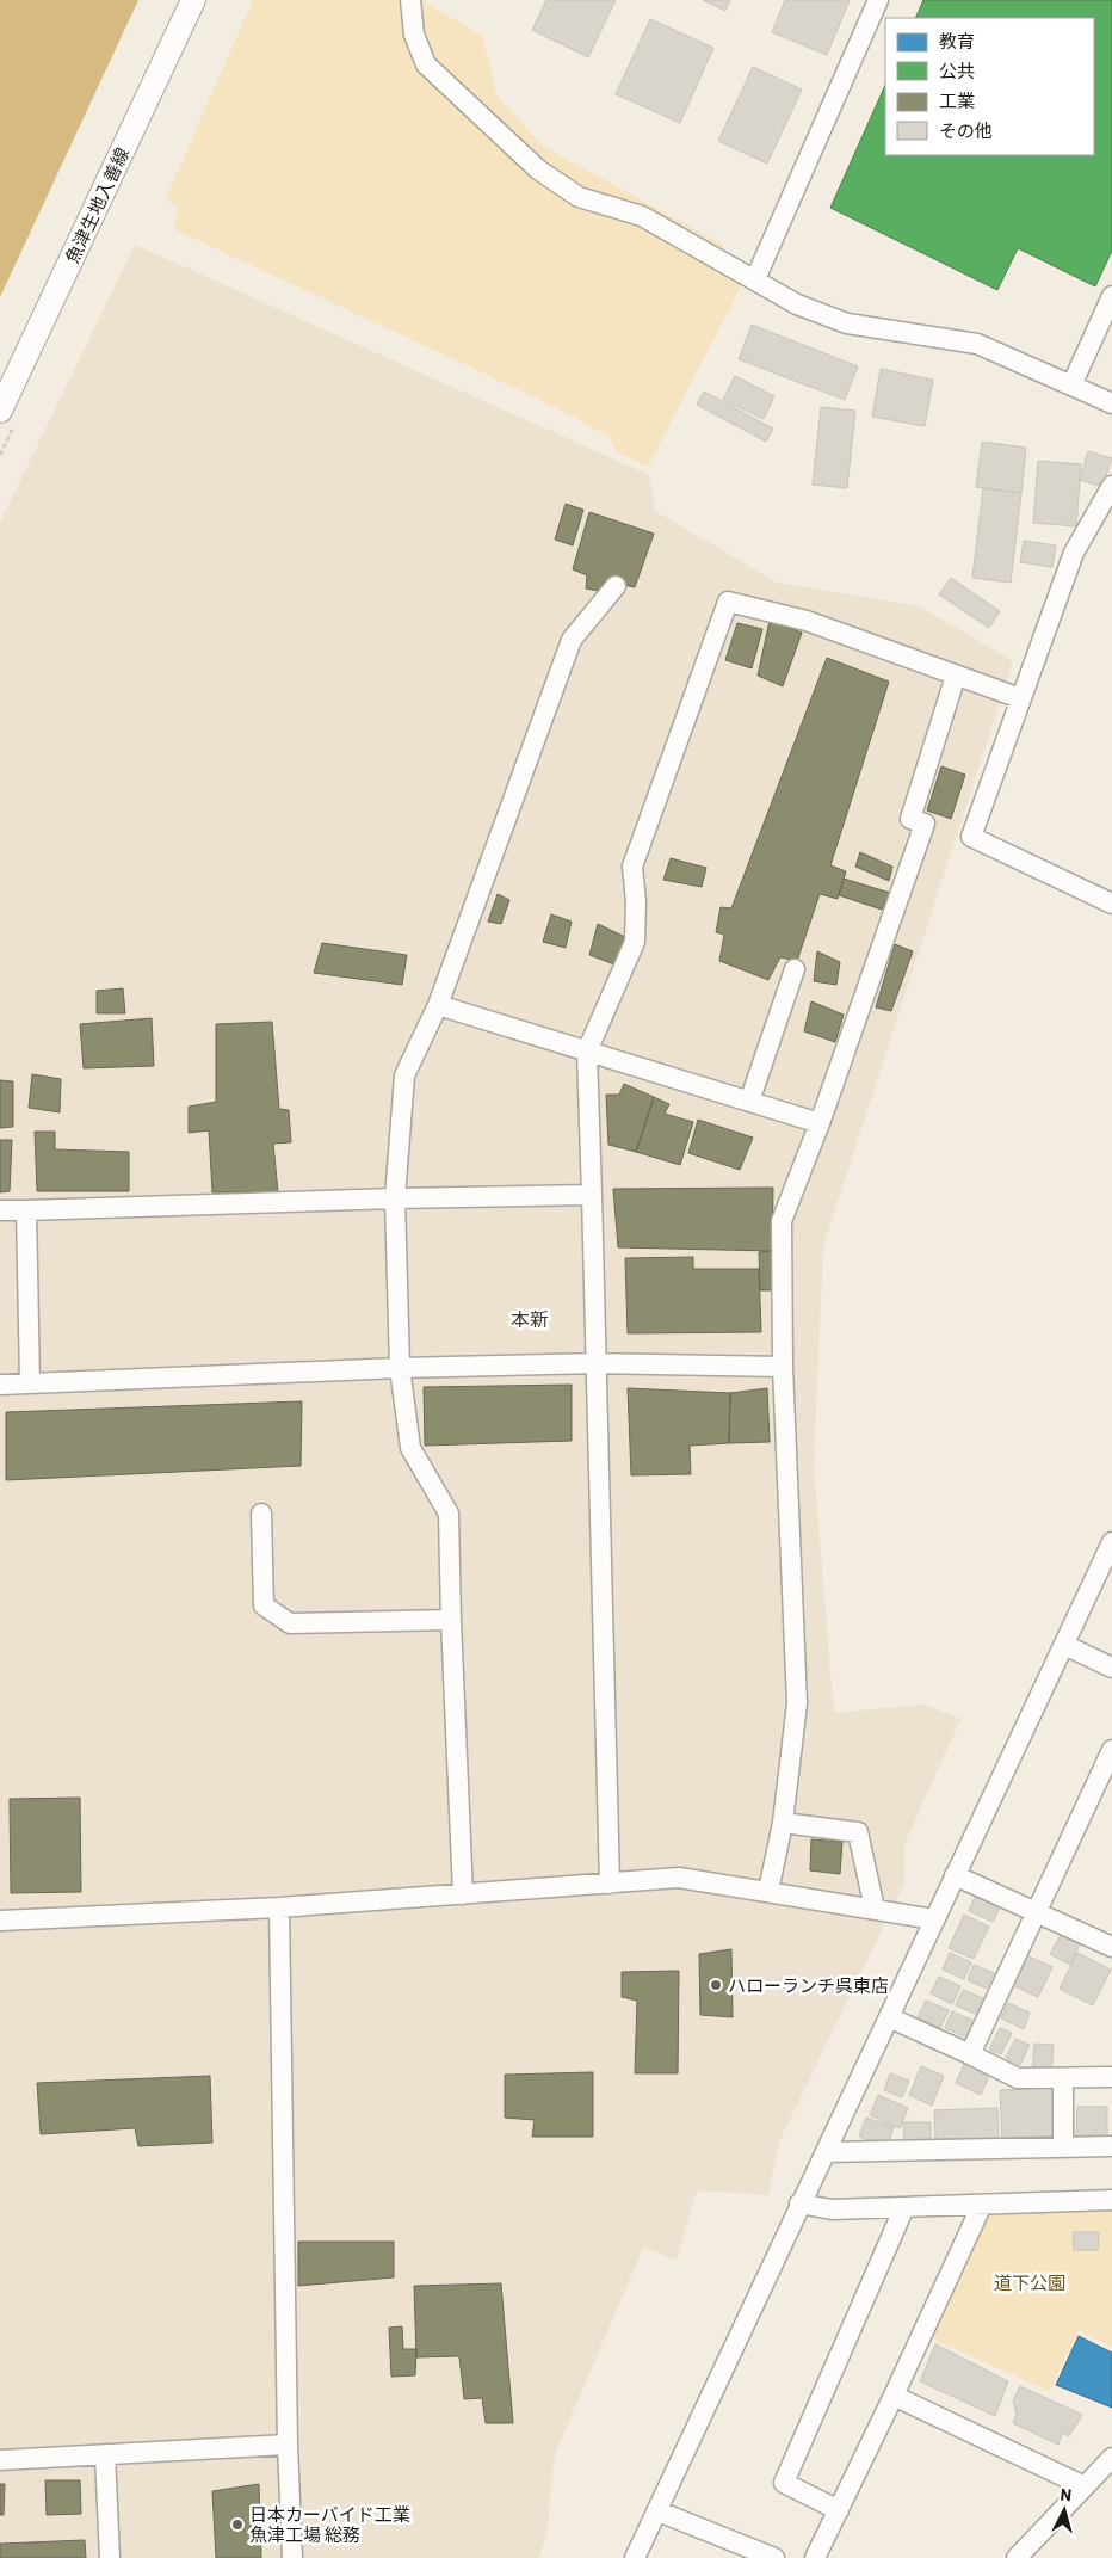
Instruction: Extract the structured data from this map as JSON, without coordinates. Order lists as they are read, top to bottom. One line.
{"streets":{"main road":["魚津生地入善線"]},"districts":["本新"],"parks":["道下公園"],"places":["ハローランチ呉東店","日本カーバイド工業 魚津工場 総務"],"legend":["教育","公共","工業","その他"],"north":"top"}
